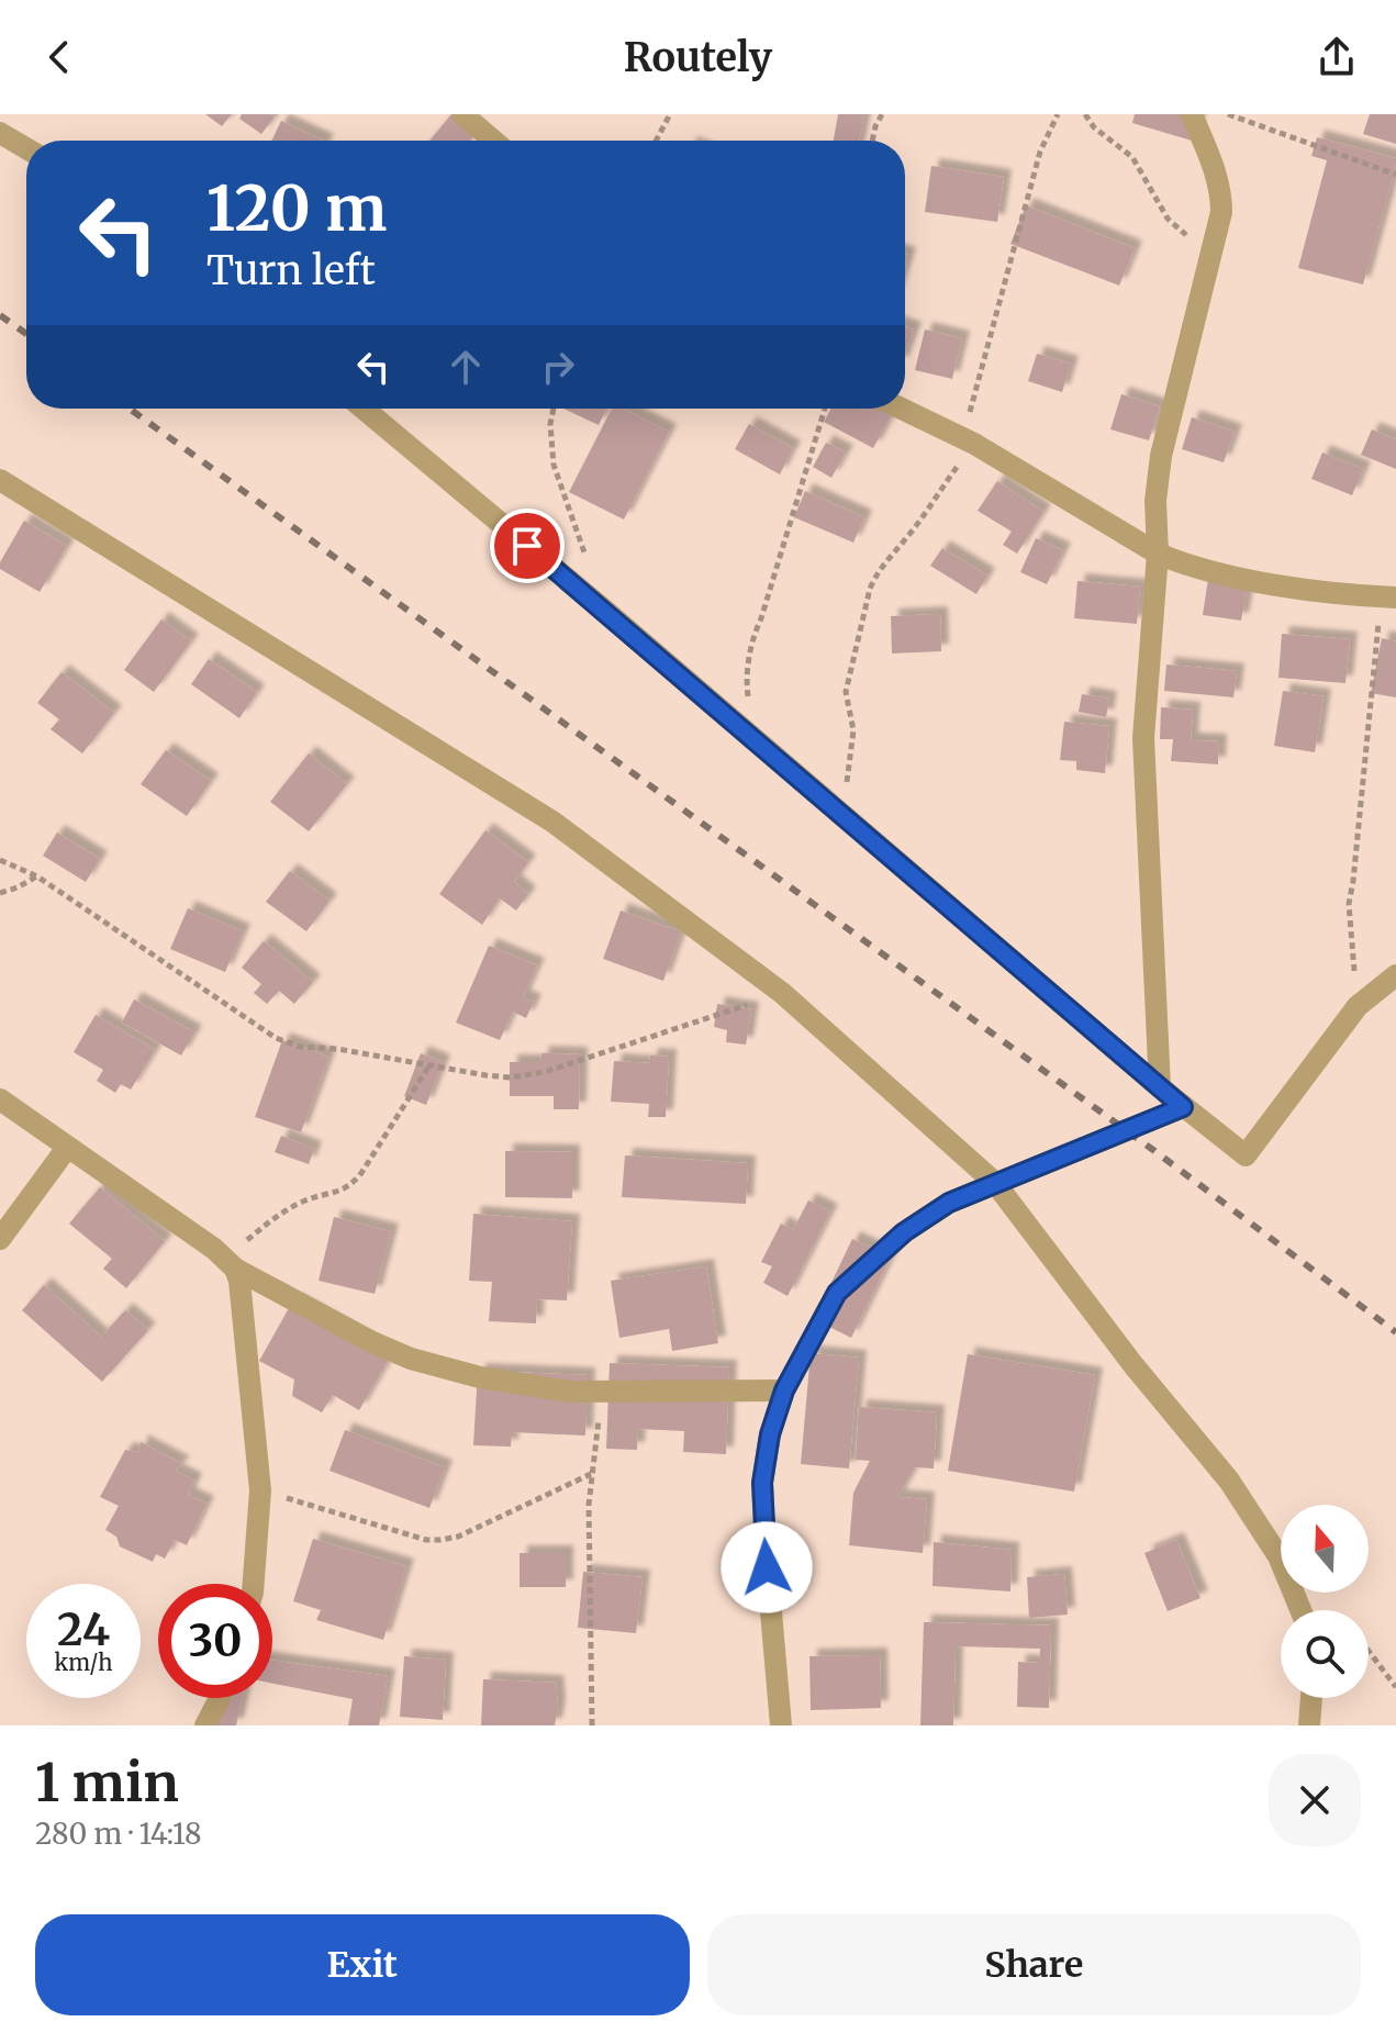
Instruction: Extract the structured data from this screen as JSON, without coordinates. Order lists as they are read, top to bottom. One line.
{"north":"top","page":{"header":"Routely","turn":["120 m","Turn left"],"speed":"24 km/h","limit":"30","heading":["1 min","280 m · 14:18"],"buttons":["Exit","Share"]}}
